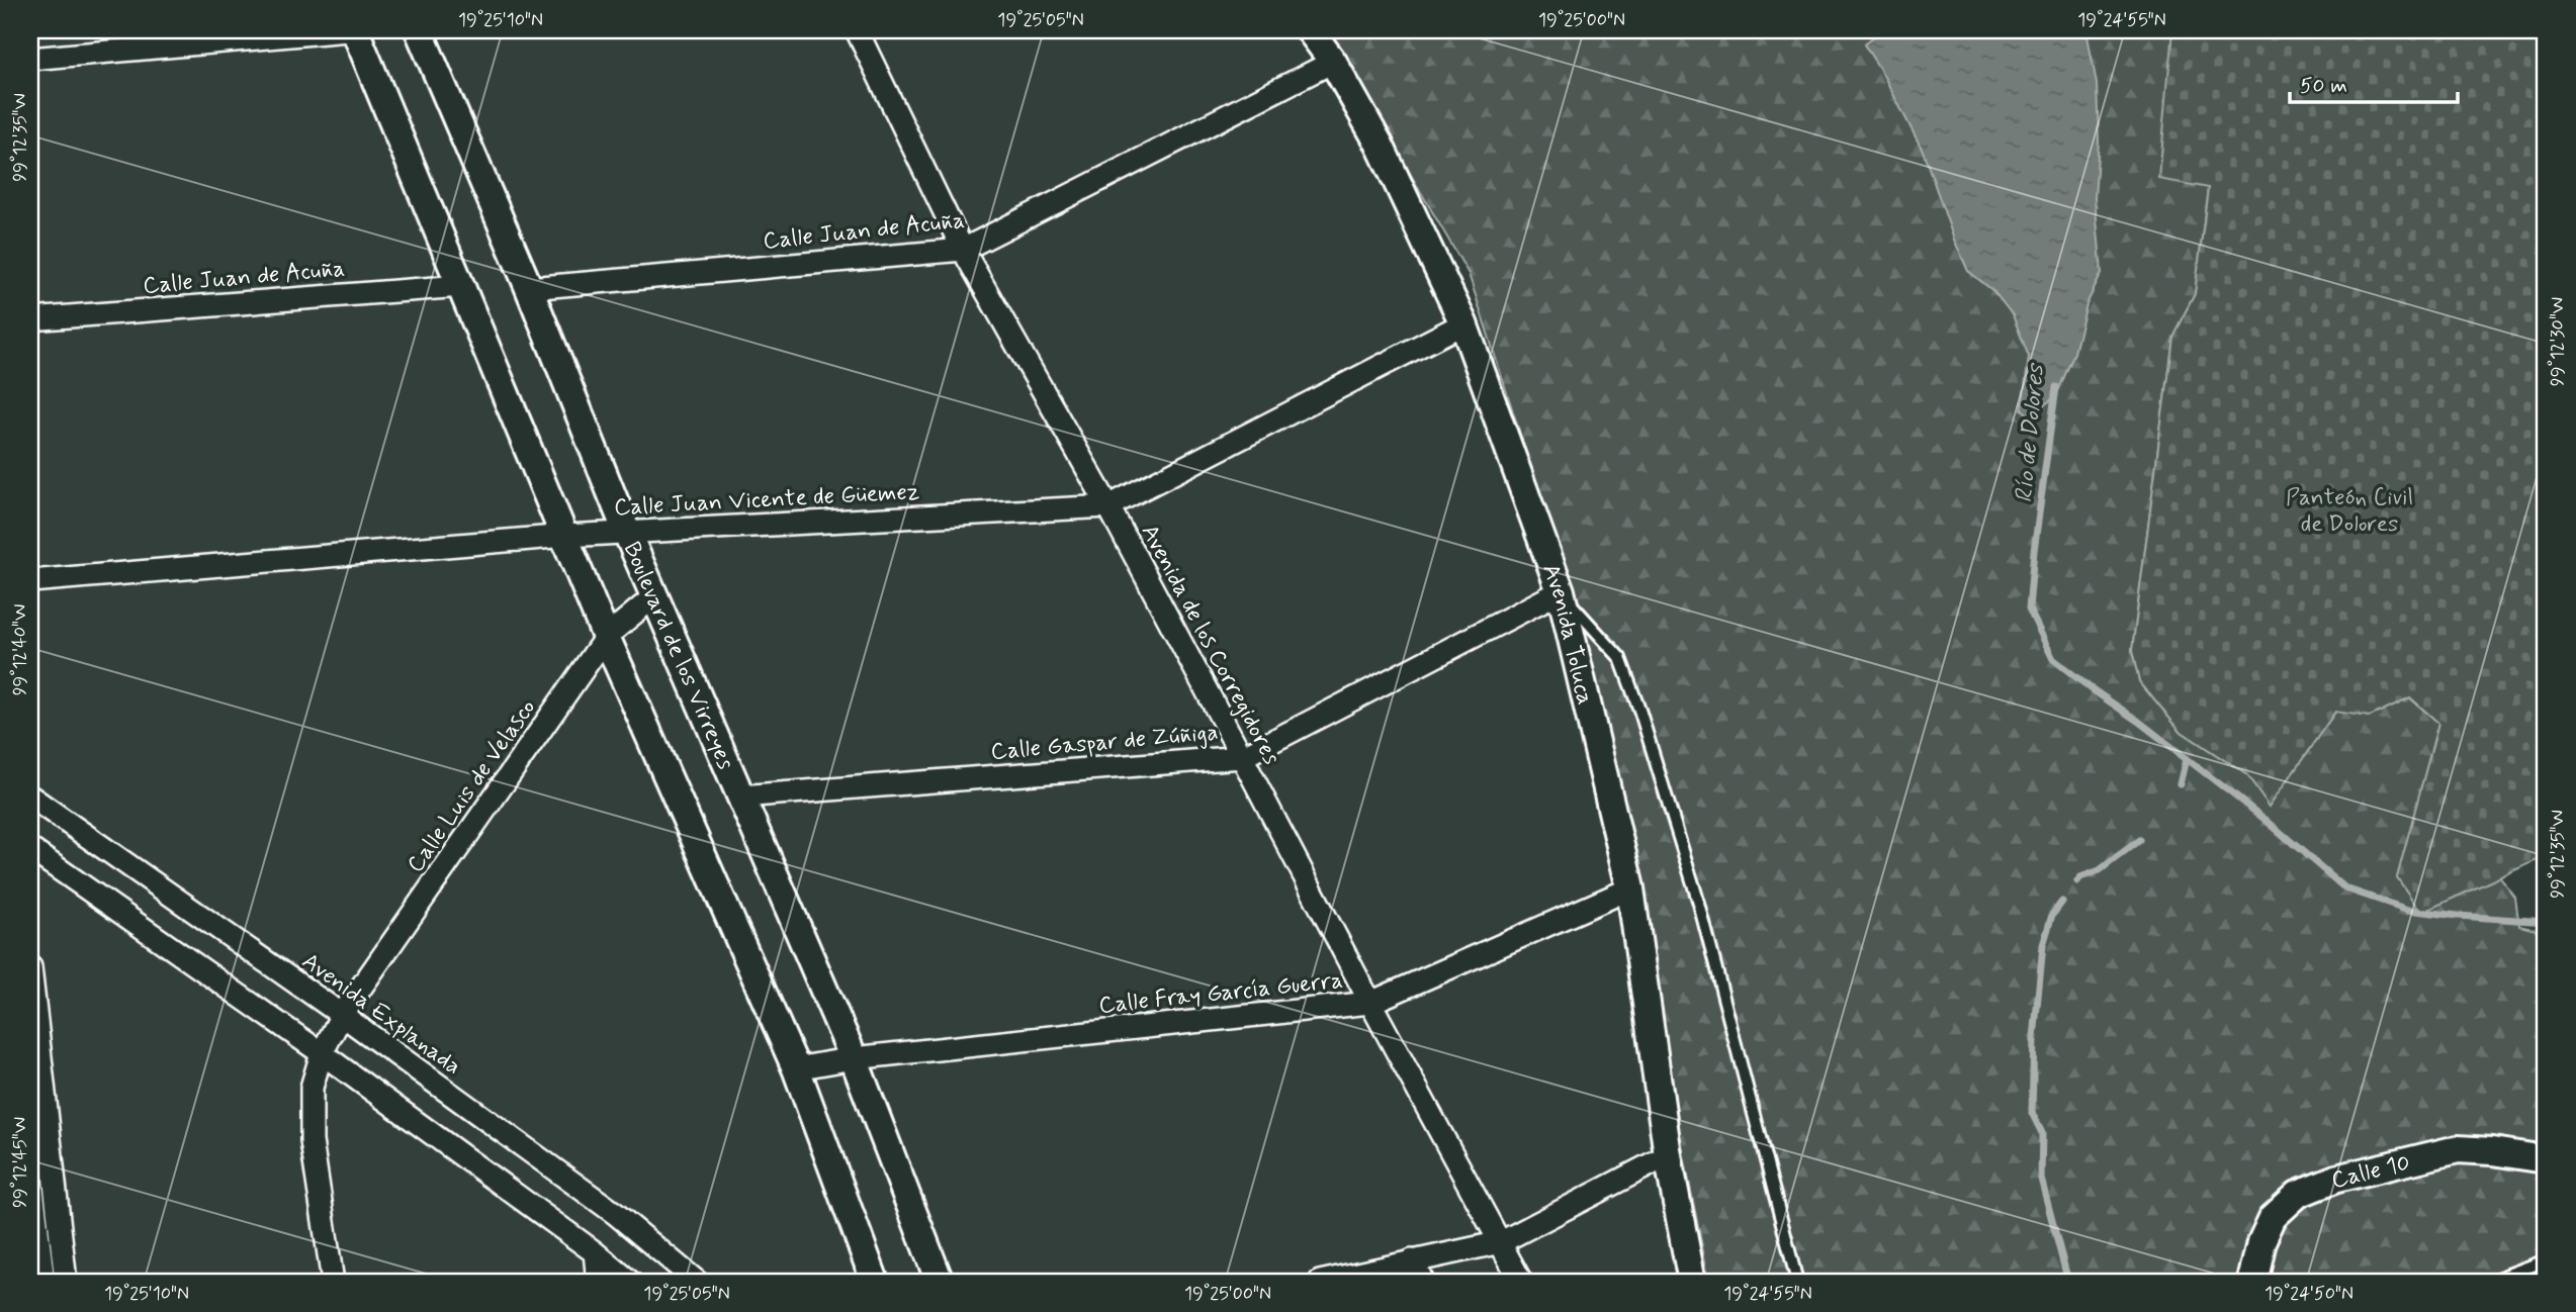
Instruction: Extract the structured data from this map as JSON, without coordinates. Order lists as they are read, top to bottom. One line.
{"streets":{"street":["Calle Juan de Acuña","Calle Juan Vicente de Güemez","Avenida Toluca","Avenida de los Corregidores","Boulevard de los Virreyes","Calle Gaspar de Zúñiga","Calle Luis de Velasco","Calle Fray García Guerra","Avenida Explanada","Calle 10"]},"crossings":[["Calle Juan de Acuña","Avenida Toluca"],["Calle Juan de Acuña","Avenida de los Corregidores"],["Calle Juan de Acuña","Boulevard de los Virreyes"],["Calle Juan Vicente de Güemez","Avenida Toluca"],["Calle Juan Vicente de Güemez","Avenida de los Corregidores"],["Calle Juan Vicente de Güemez","Boulevard de los Virreyes"],["Avenida Toluca","Calle Gaspar de Zúñiga"],["Avenida Toluca","Calle Fray García Guerra"],["Avenida de los Corregidores","Calle Gaspar de Zúñiga"],["Avenida de los Corregidores","Calle Fray García Guerra"],["Boulevard de los Virreyes","Calle Gaspar de Zúñiga"],["Boulevard de los Virreyes","Calle Luis de Velasco"],["Boulevard de los Virreyes","Calle Fray García Guerra"],["Calle Luis de Velasco","Avenida Explanada"]],"water":["Río de Dolores"],"parks":["Panteón Civil de Dolores"],"scale_bar":"50 m","coordinates":["19°25'10\"N","19°25'05\"N","19°25'00\"N","19°24'55\"N","99°12'35\"W","99°12'30\"W","99°12'40\"W","99°12'45\"W","19°24'50\"N"]}
